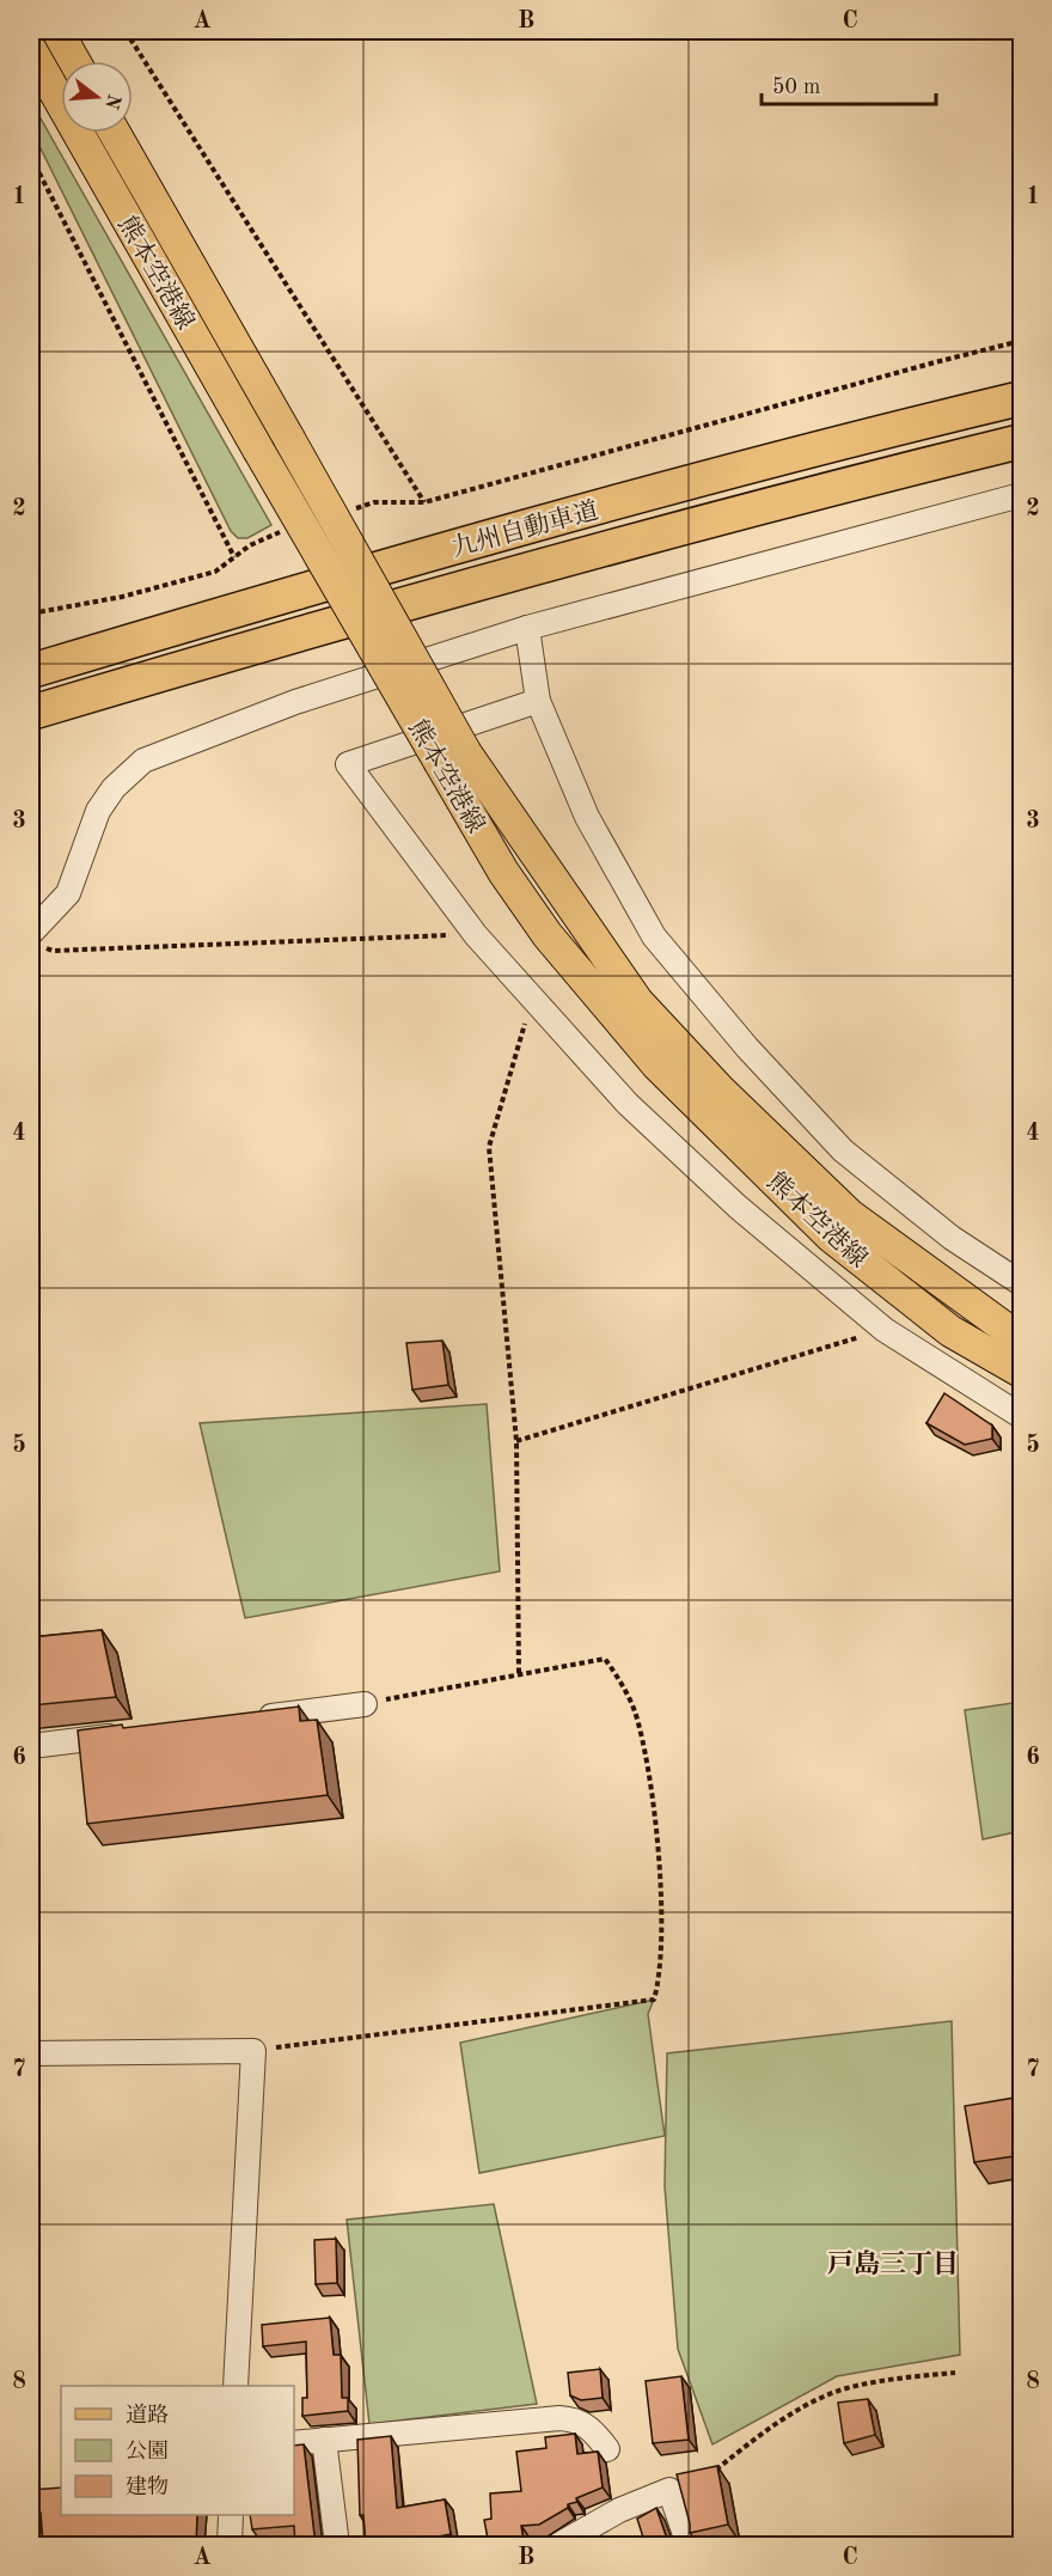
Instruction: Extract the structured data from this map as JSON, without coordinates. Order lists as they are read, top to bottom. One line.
{"streets":{"highway":["九州自動車道"],"main road":["熊本空港線"]},"districts":["戸島三丁目"],"legend":["道路","公園","建物"],"scale_bar":"50 m","north":"right","grid":{"columns":["A","B","C"],"rows":["1","2","3","4","5","6","7","8"]}}
